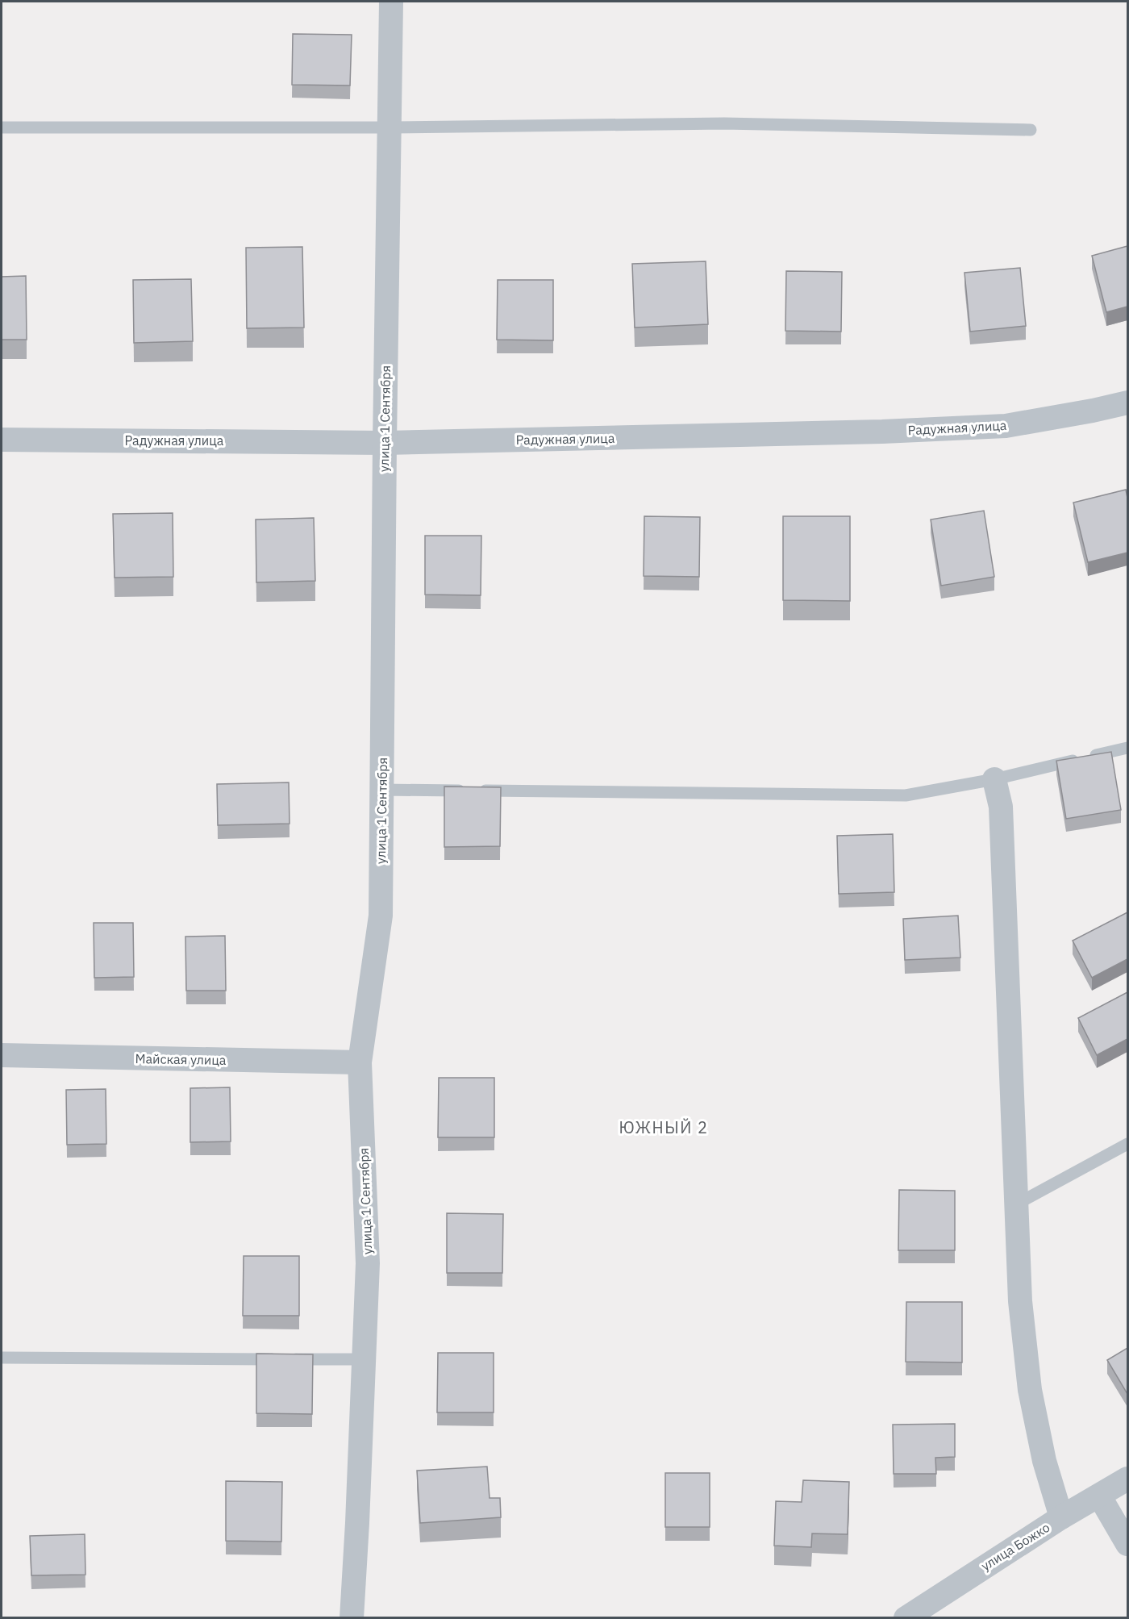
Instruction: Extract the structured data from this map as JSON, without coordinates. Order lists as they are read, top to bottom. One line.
{"streets":{"street":["улица 1 Сентября","Радужная улица","Майская улица","улица Божко"]},"crossings":[["улица 1 Сентября","Радужная улица"],["улица 1 Сентября","Майская улица"]],"districts":["ЮЖНЫЙ 2"]}
